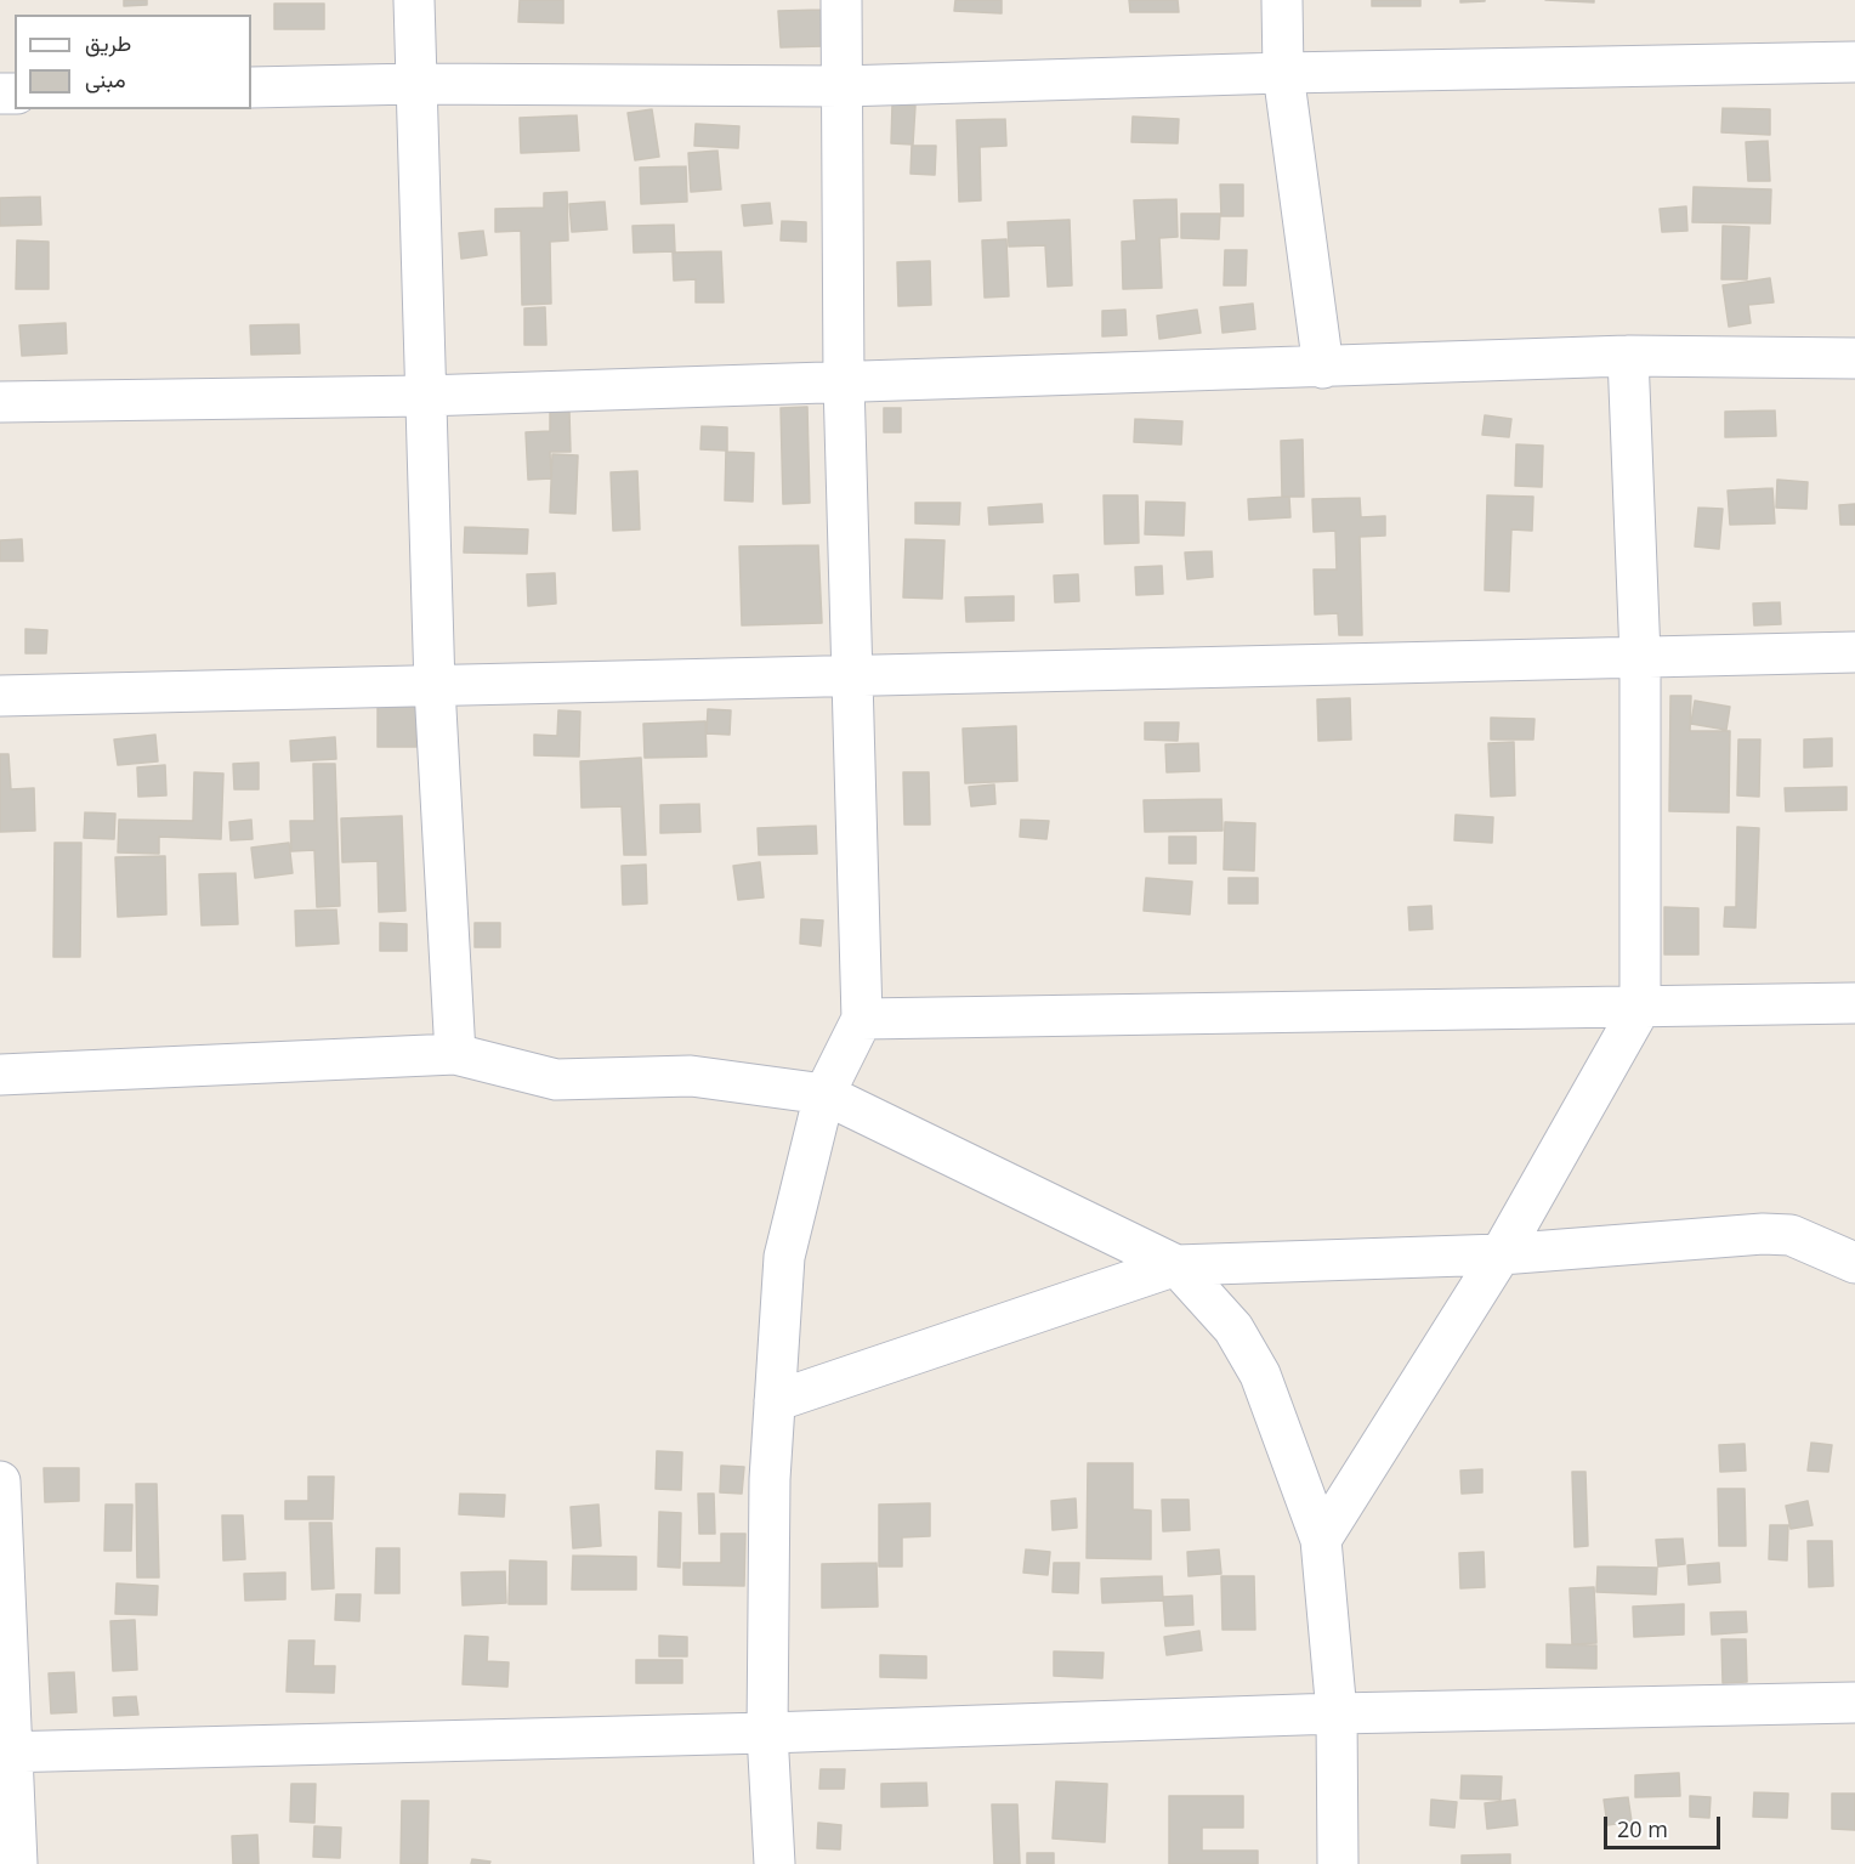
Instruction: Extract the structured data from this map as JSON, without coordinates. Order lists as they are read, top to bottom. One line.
{"legend":["طريق","مبنى"],"scale_bar":"20 m"}
